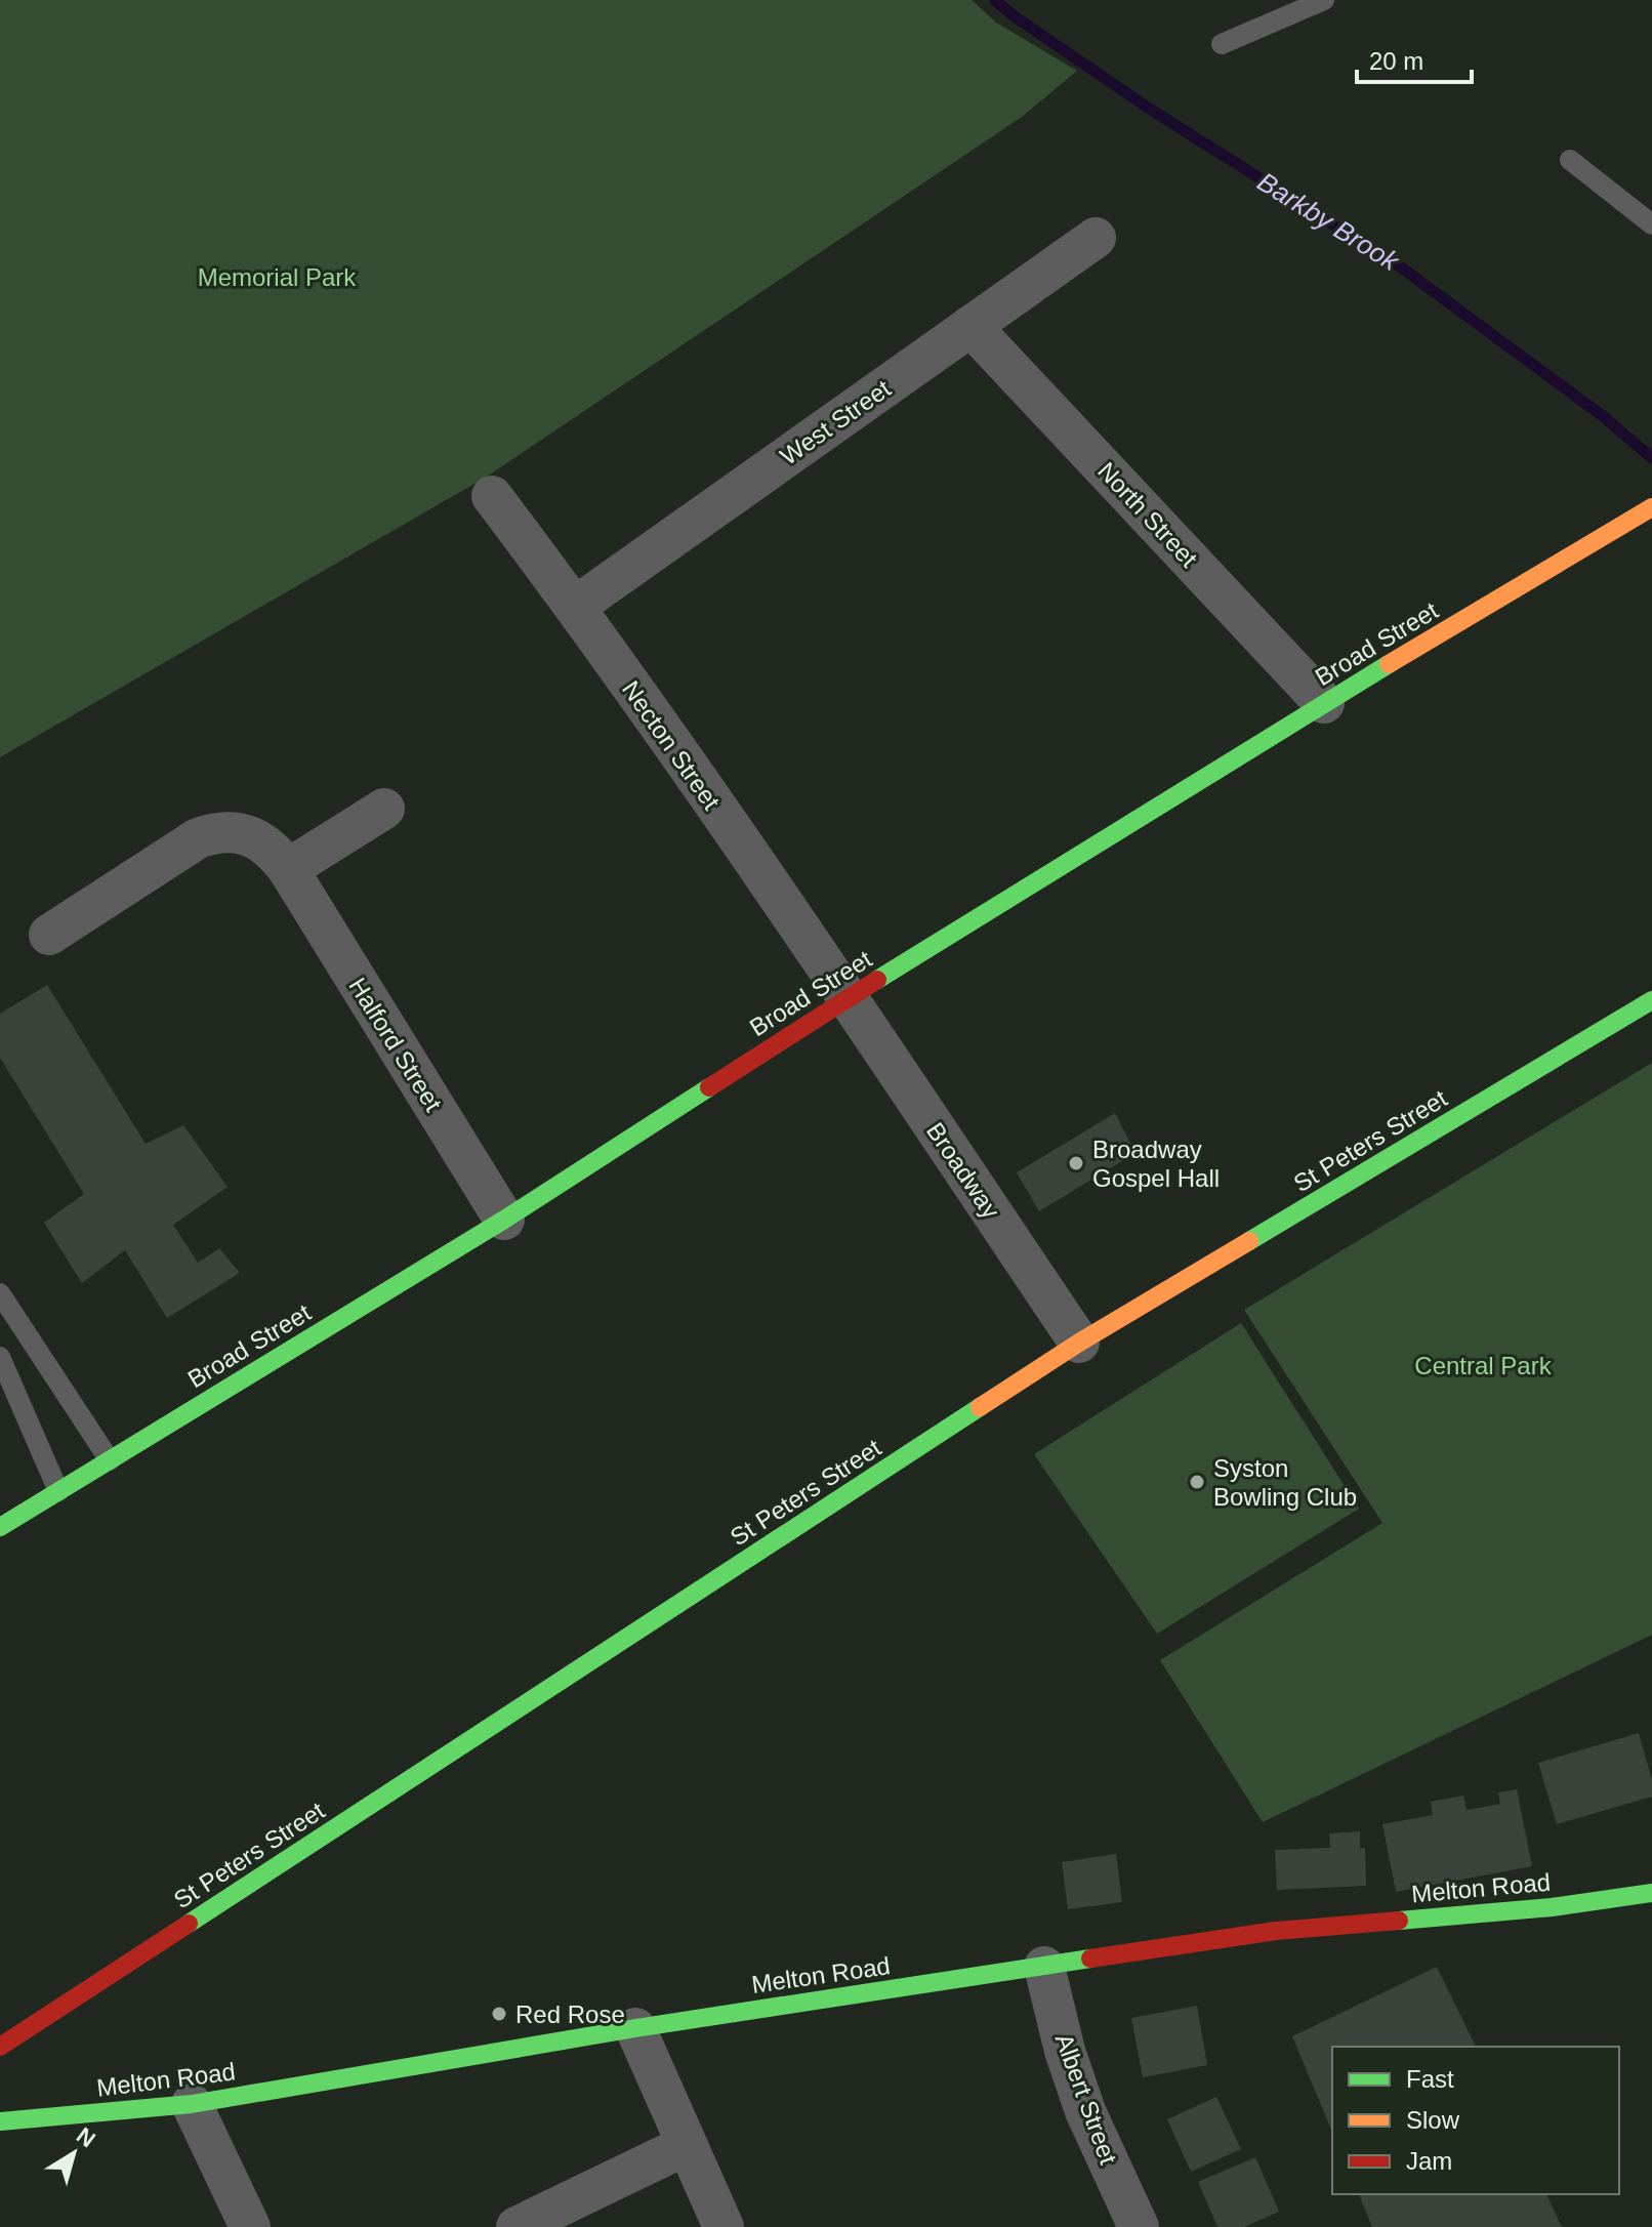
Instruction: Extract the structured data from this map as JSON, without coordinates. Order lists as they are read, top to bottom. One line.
{"streets":{"street":["West Street","North Street","Broad Street","Necton Street","Halford Street","St Peters Street","Broadway","Melton Road","Albert Street"]},"crossings":[["West Street","North Street"],["West Street","Necton Street"],["North Street","Broad Street"],["Broad Street","Necton Street"],["Broad Street","Halford Street"],["Broad Street","Broadway"],["Necton Street","Broadway"],["St Peters Street","Broadway"],["Melton Road","Albert Street"]],"water":["Barkby Brook"],"parks":["Memorial Park","Central Park"],"places":["Broadway Gospel Hall","Syston Bowling Club","Red Rose"],"legend":["Fast","Slow","Jam"],"scale_bar":"20 m","north":"top right"}
